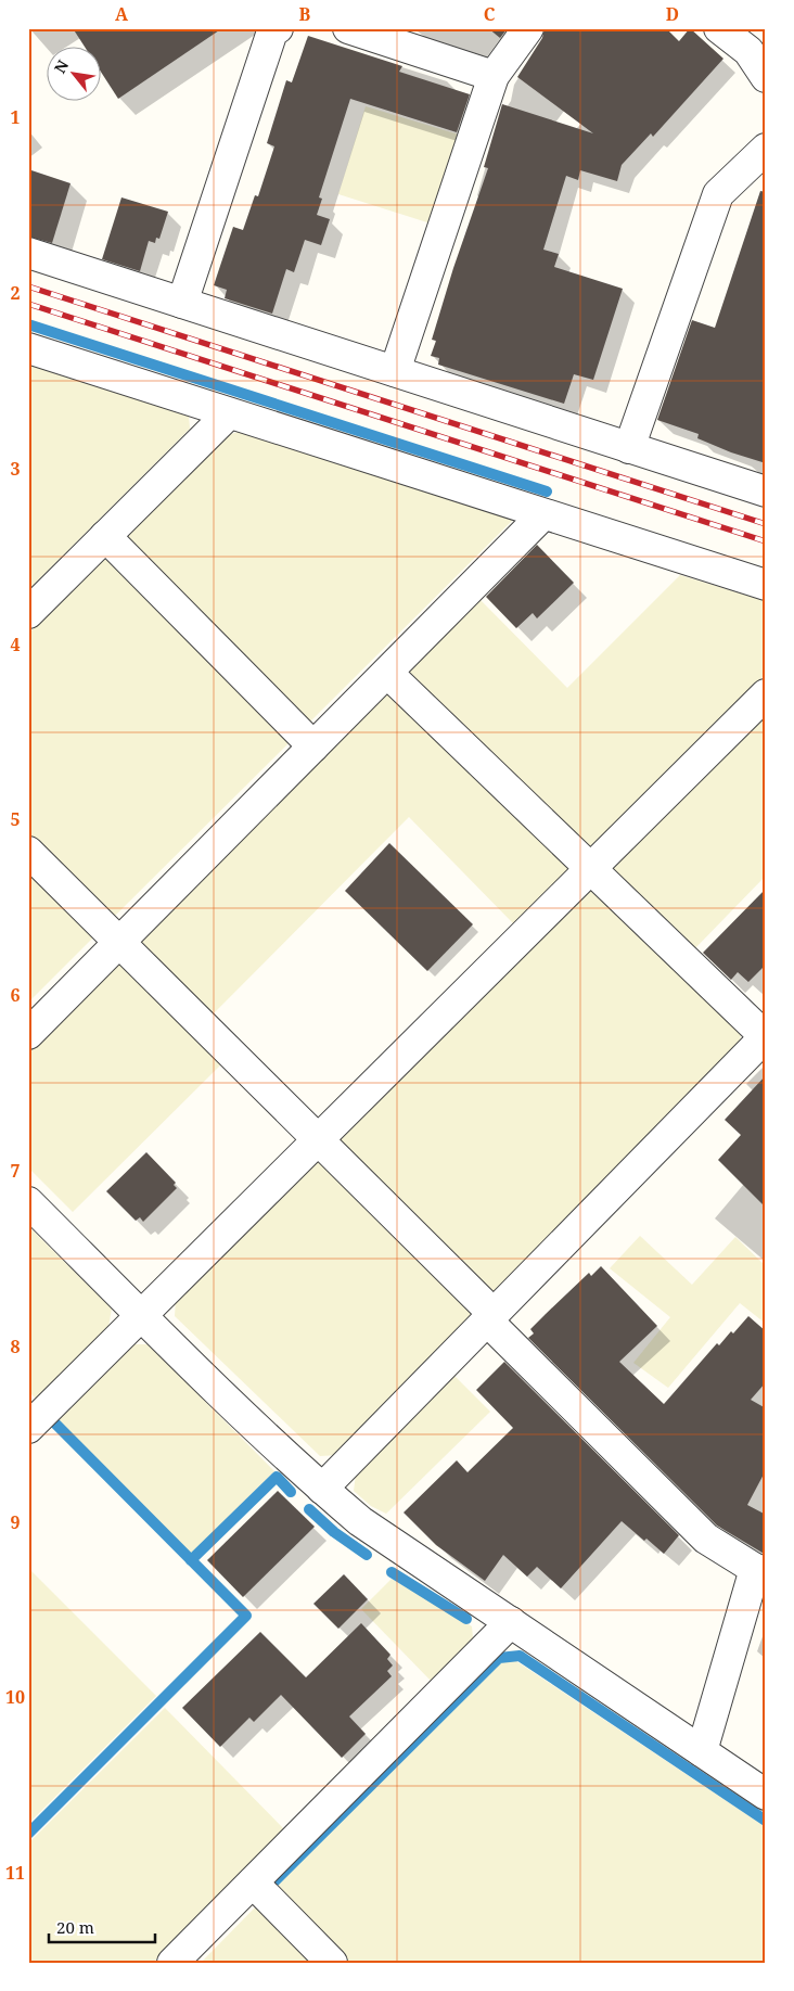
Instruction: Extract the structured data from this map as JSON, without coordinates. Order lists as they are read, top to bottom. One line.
{"scale_bar":"20 m","north":"top left","grid":{"columns":["A","B","C","D"],"rows":["1","2","3","4","5","6","7","8","9","10","11"]}}
